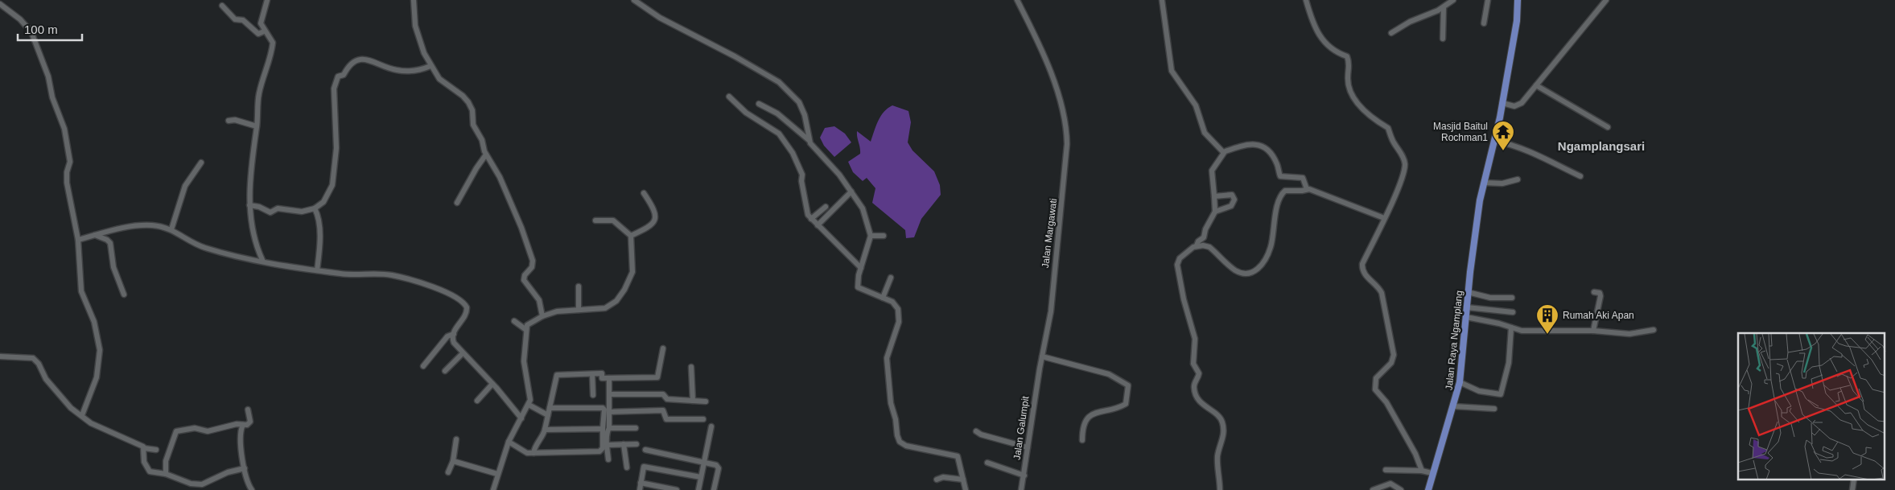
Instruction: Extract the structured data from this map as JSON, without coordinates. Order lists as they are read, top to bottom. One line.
{"streets":{"main road":["Jalan Raya Ngamplang"],"street":["Jalan Margawati","Jalan Galumpit"]},"crossings":[["Jalan Margawati","Jalan Galumpit"]],"districts":["Ngamplangsari"],"places":{"temple":["Masjid Baitul Rochman1"],"building":["Rumah Aki Apan"]},"scale_bar":"100 m"}
